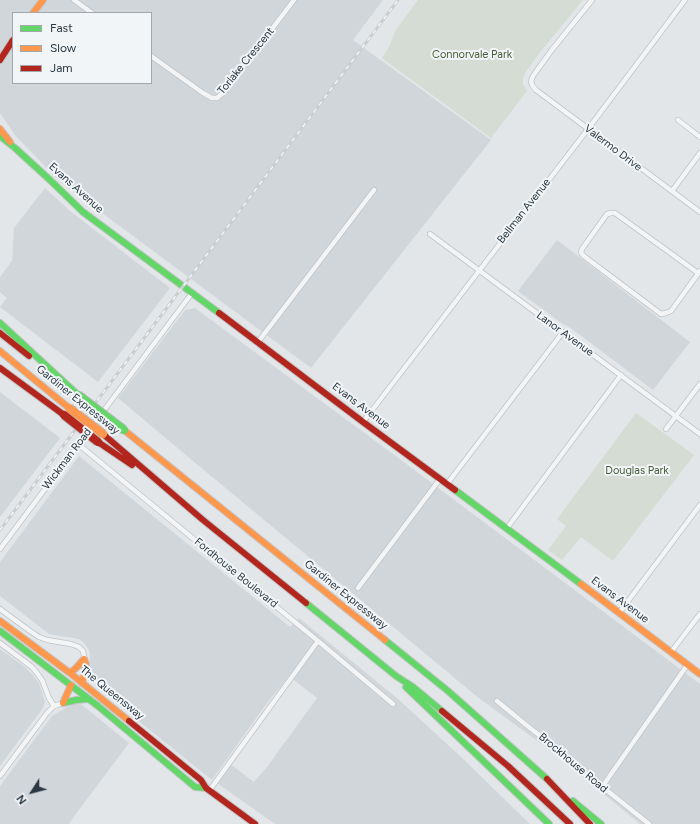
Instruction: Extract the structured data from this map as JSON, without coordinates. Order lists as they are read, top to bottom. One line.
{"streets":{"main road":["Evans Avenue","Gardiner Expressway","The Queensway"],"street":["Torlake Crescent","Valermo Drive","Bellman Avenue","Lanor Avenue","Wickman Road","Fordhouse Boulevard","Brockhouse Road"]},"crossings":[["Valermo Drive","Bellman Avenue"],["Evans Avenue","Bellman Avenue"],["Evans Avenue","Wickman Road"],["Bellman Avenue","Lanor Avenue"],["Wickman Road","Fordhouse Boulevard"]],"parks":["Connorvale Park","Douglas Park"],"legend":["Fast","Slow","Jam"],"north":"bottom left"}
